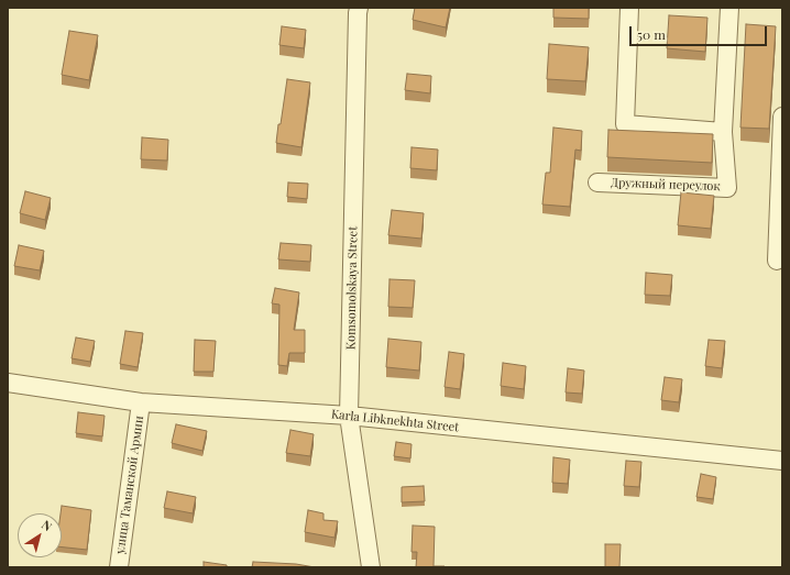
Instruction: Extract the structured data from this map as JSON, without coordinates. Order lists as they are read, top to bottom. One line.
{"streets":{"street":["Дружный переулок","Komsomolskaya Street","Karla Libknekhta Street","улица Таманской Армии"]},"crossings":[["Komsomolskaya Street","Karla Libknekhta Street"],["Karla Libknekhta Street","улица Таманской Армии"]],"scale_bar":"50 m","north":"top right"}
